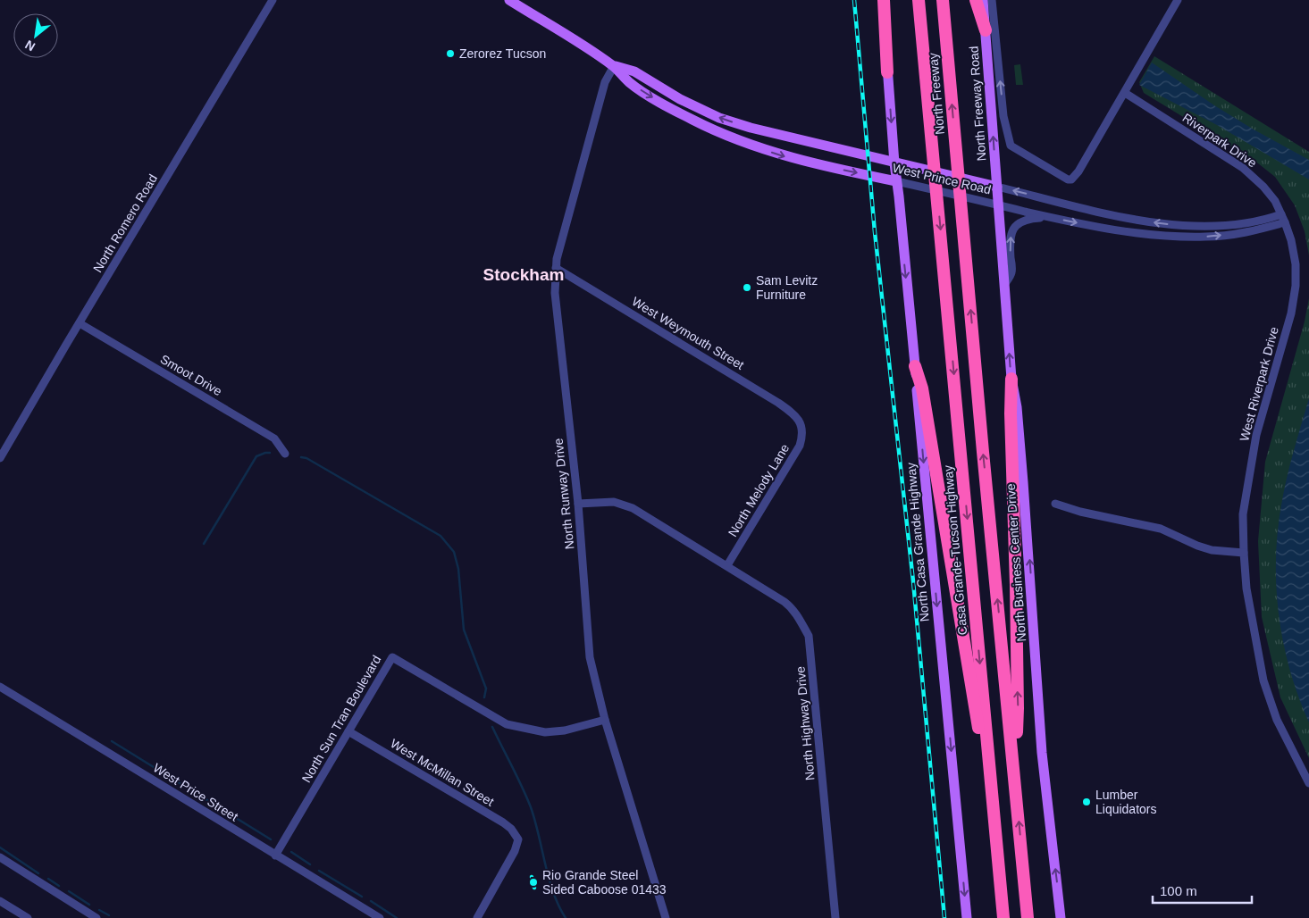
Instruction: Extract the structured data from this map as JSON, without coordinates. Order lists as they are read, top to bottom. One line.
{"streets":{"highway":["North Freeway","Casa Grande-Tucson Highway"],"main road":["North Freeway Road","West Prince Road","North Casa Grande Highway","North Business Center Drive"],"street":["Riverpark Drive","North Romero Road","West Weymouth Street","Smoot Drive","West Riverpark Drive","North Melody Lane","North Runway Drive","North Sun Tran Boulevard","North Highway Drive","West McMillan Street","West Price Street"]},"crossings":[["North Freeway","Casa Grande-Tucson Highway"],["North Freeway Road","West Prince Road"],["North Freeway Road","North Business Center Drive"],["Riverpark Drive","West Prince Road"],["Riverpark Drive","West Riverpark Drive"],["West Prince Road","West Riverpark Drive"],["West Prince Road","North Runway Drive"],["West Prince Road","North Casa Grande Highway"],["West Prince Road","North Business Center Drive"],["North Romero Road","Smoot Drive"],["West Weymouth Street","North Melody Lane"],["West Weymouth Street","North Runway Drive"],["North Melody Lane","North Highway Drive"],["North Runway Drive","North Sun Tran Boulevard"],["North Runway Drive","North Highway Drive"],["North Sun Tran Boulevard","West McMillan Street"],["North Sun Tran Boulevard","West Price Street"]],"one_way":["North Freeway Road","North Casa Grande Highway","North Business Center Drive"],"districts":["Stockham"],"places":["Zerorez Tucson","Sam Levitz Furniture","Lumber Liquidators","Rio Grande Steel Sided Caboose 01433"],"scale_bar":"100 m","north":"bottom left"}
